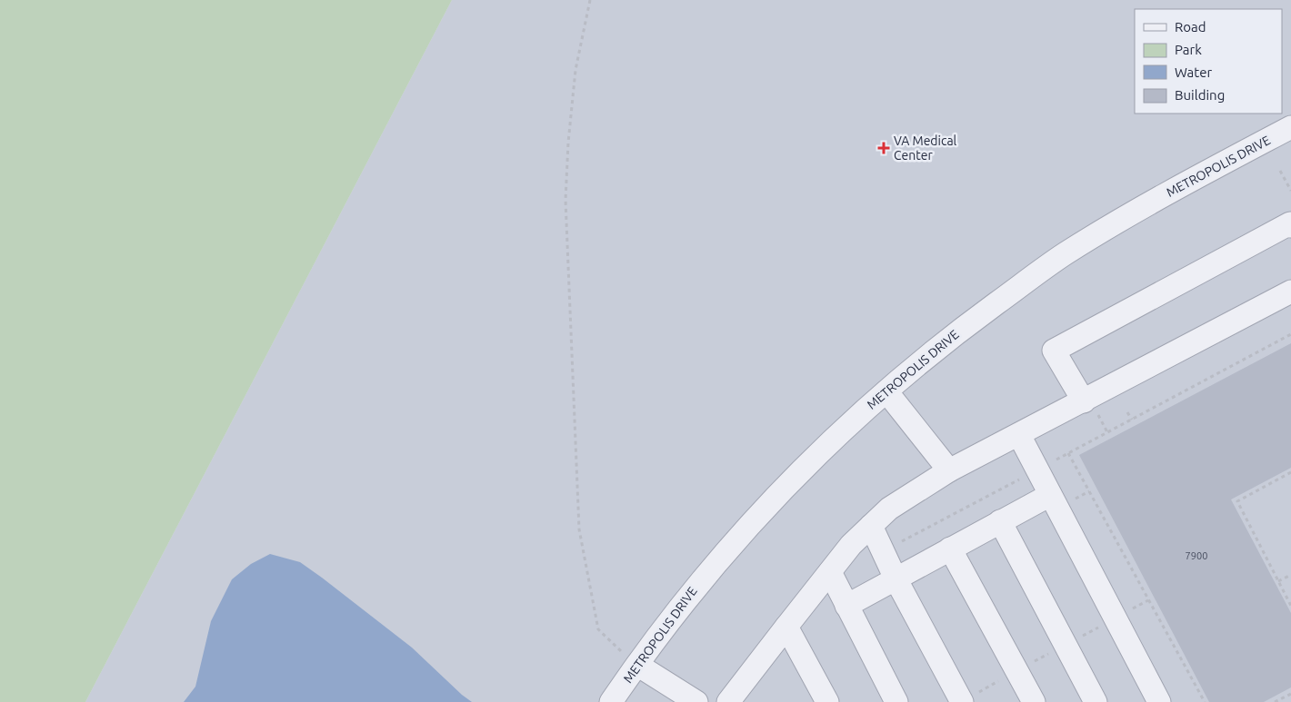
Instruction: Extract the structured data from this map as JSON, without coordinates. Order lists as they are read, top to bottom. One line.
{"streets":{"street":["METROPOLIS DRIVE"]},"places":{"health":["VA Medical Center"]},"house_numbers":["7900"],"legend":["Road","Park","Water","Building"]}
